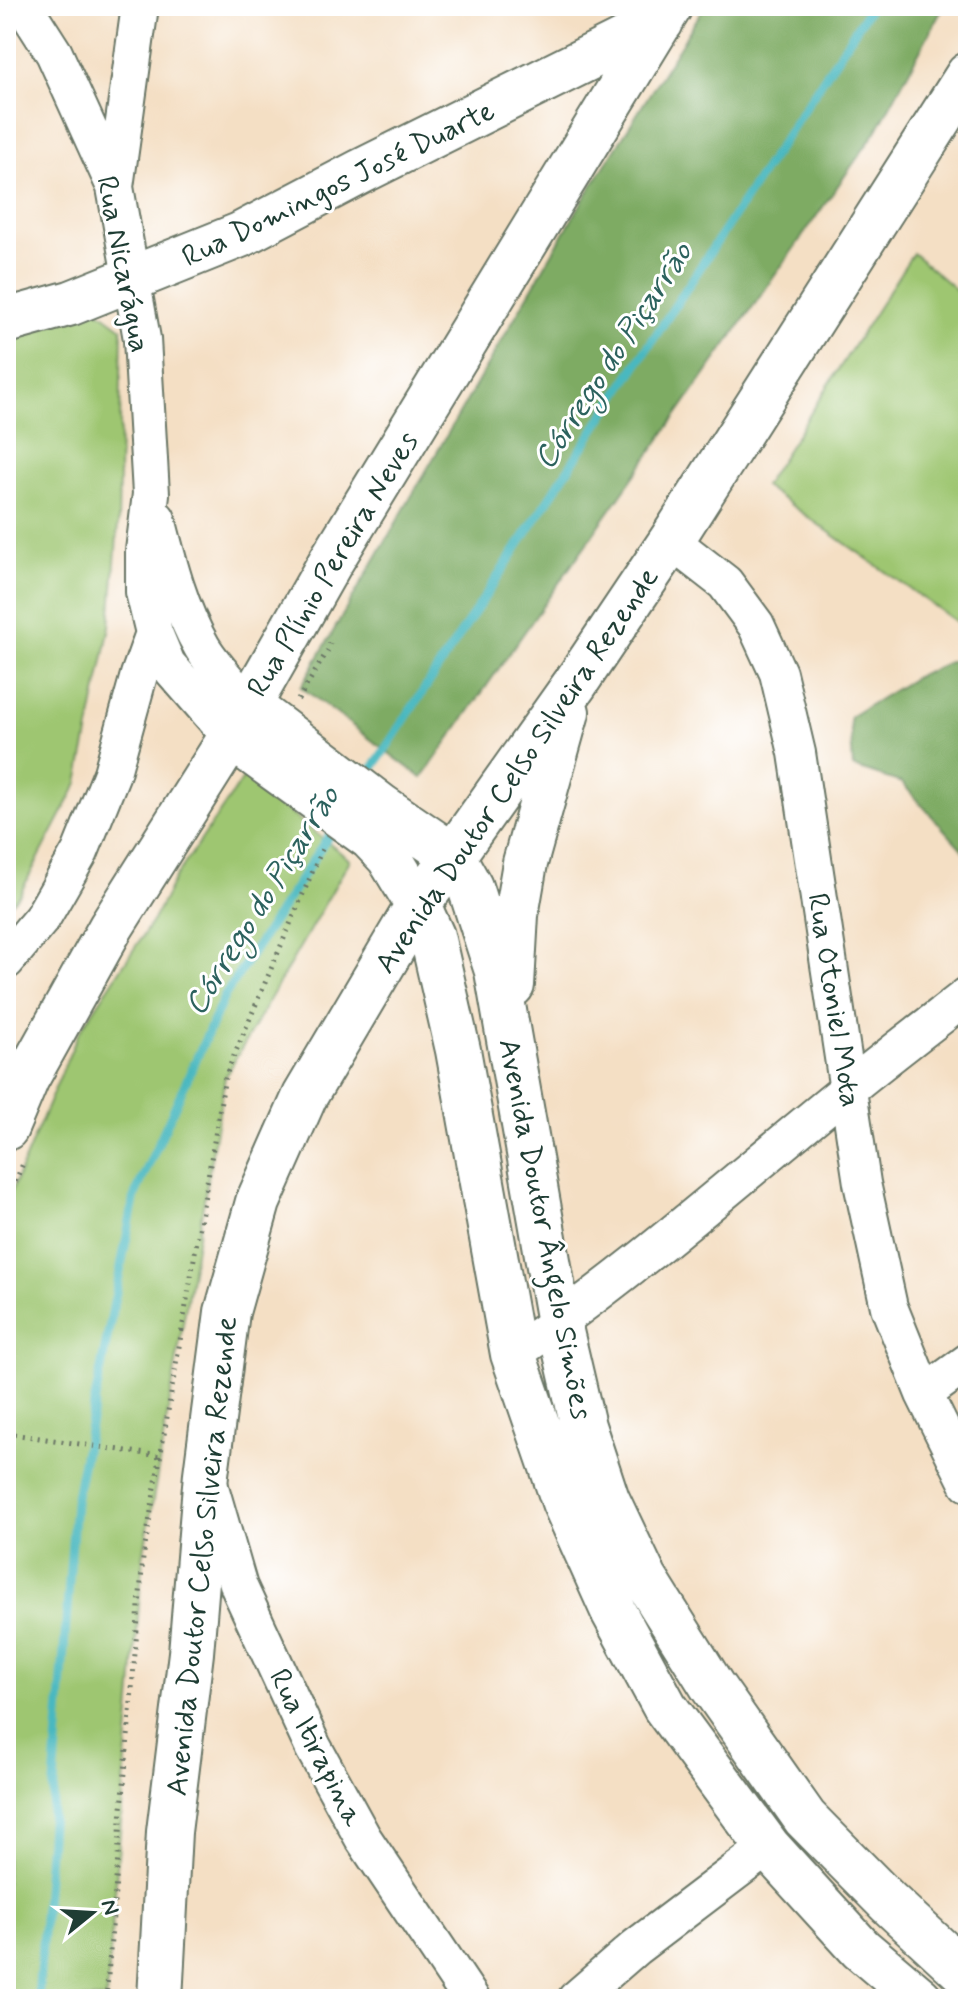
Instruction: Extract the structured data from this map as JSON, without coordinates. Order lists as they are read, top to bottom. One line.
{"streets":{"main road":["Rua Domingos José Duarte","Rua Plínio Pereira Neves","Avenida Doutor Celso Silveira Rezende","Avenida Doutor Ângelo Simões"],"street":["Rua Nicarágua","Rua Otoniel Mota","Rua Itirapina"]},"crossings":[["Rua Domingos José Duarte","Rua Nicarágua"],["Rua Domingos José Duarte","Rua Plínio Pereira Neves"],["Rua Nicarágua","Rua Plínio Pereira Neves"],["Rua Nicarágua","Avenida Doutor Ângelo Simões"],["Rua Plínio Pereira Neves","Avenida Doutor Ângelo Simões"],["Avenida Doutor Celso Silveira Rezende","Rua Otoniel Mota"],["Avenida Doutor Celso Silveira Rezende","Avenida Doutor Ângelo Simões"],["Avenida Doutor Celso Silveira Rezende","Rua Itirapina"]],"water":["Córrego do Piçarrão"],"north":"right"}
